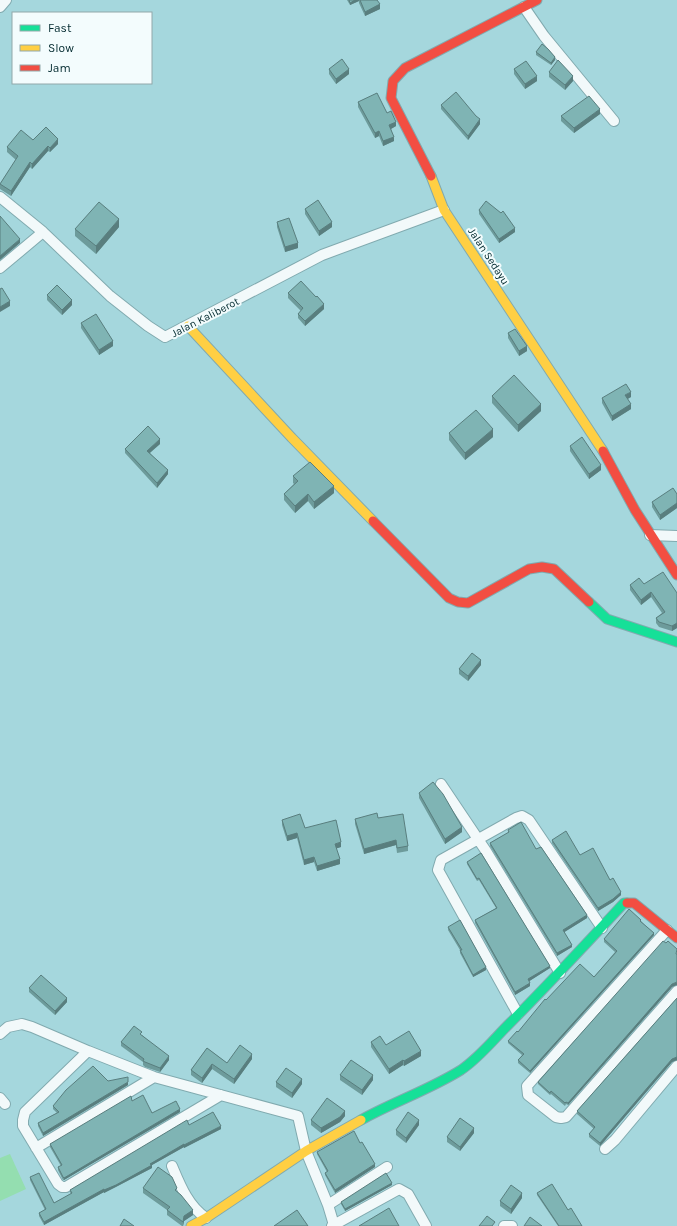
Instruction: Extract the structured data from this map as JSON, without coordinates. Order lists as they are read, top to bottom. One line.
{"streets":{"street":["Jalan Sedayu","Jalan Kaliberot"]},"crossings":[["Jalan Sedayu","Jalan Kaliberot"]],"legend":["Fast","Slow","Jam"]}
